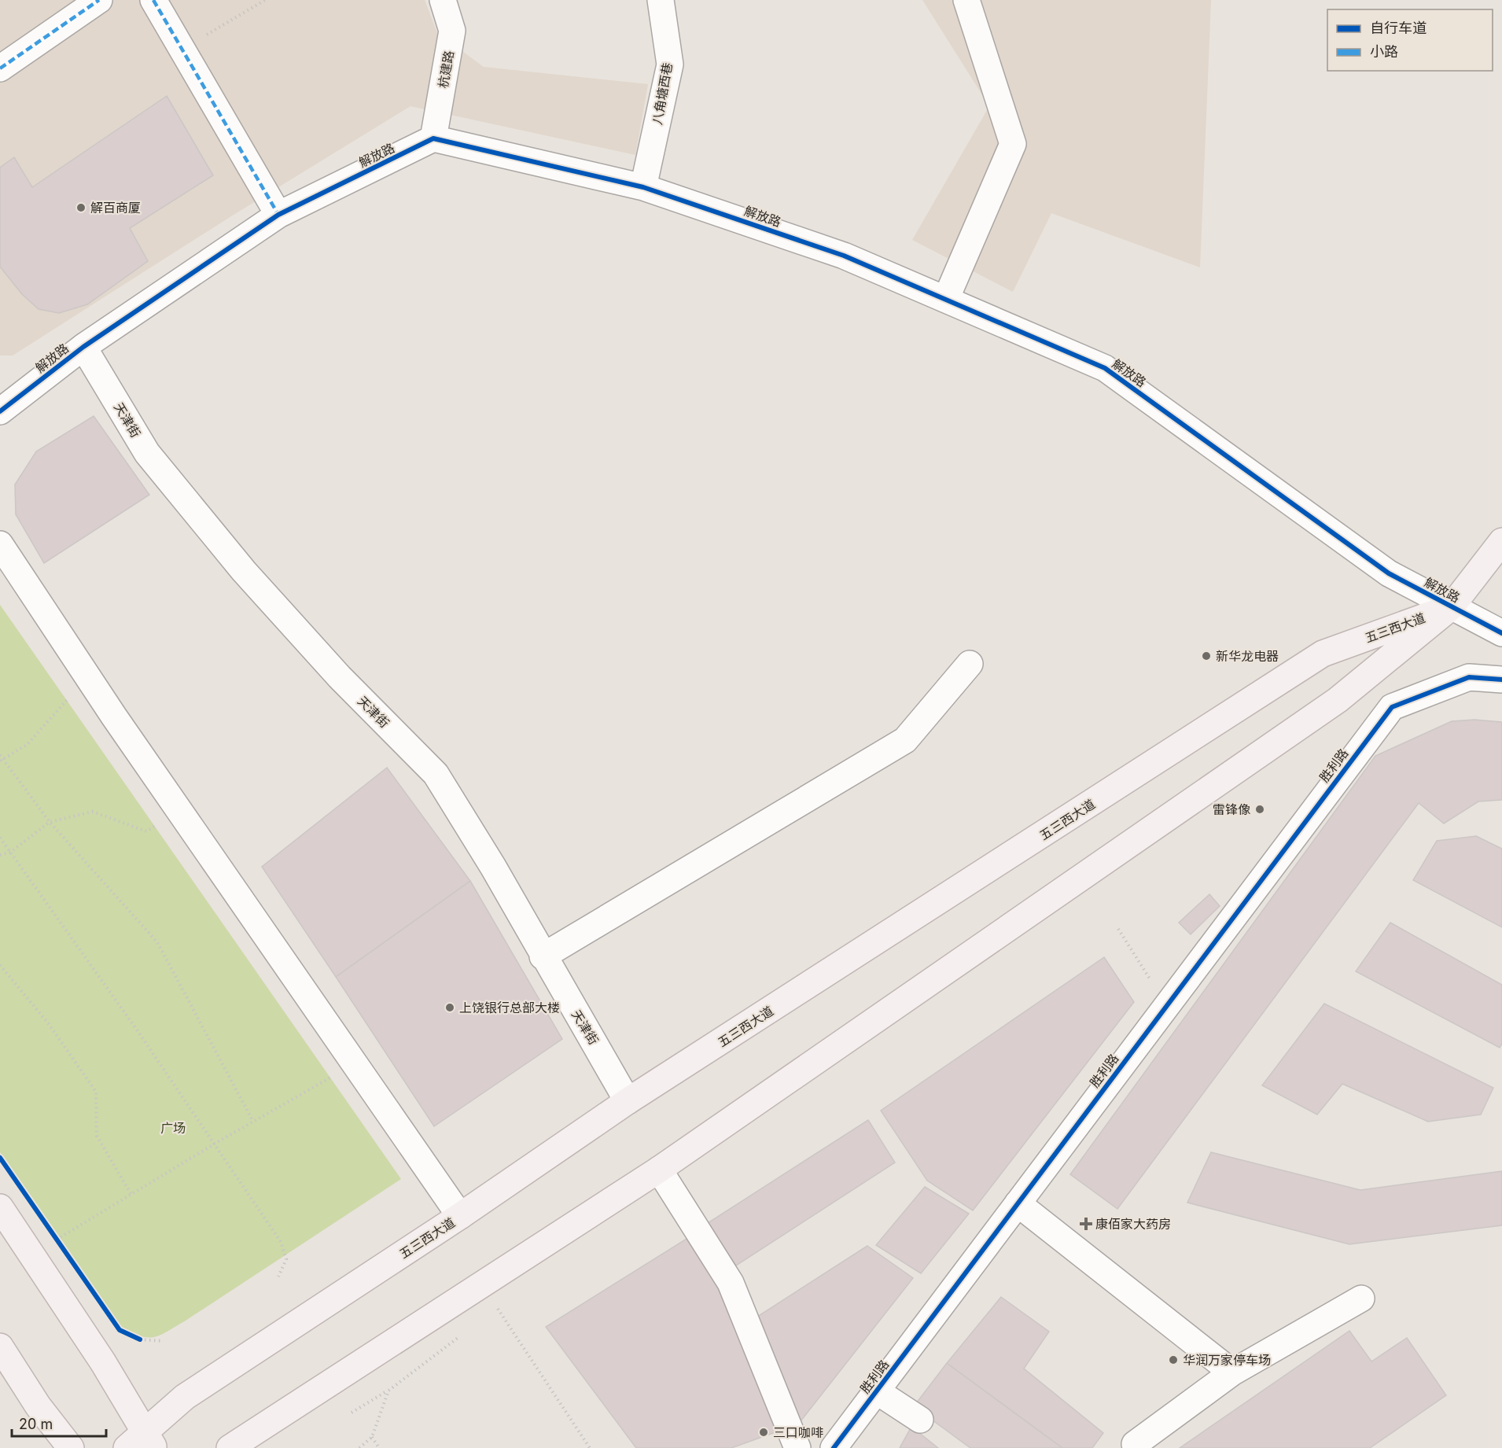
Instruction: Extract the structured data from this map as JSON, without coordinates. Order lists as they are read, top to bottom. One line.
{"streets":{"main road":["五三西大道"],"street":["杭建路","八角塘西巷","解放路","天津街","胜利路"]},"crossings":[["杭建路","解放路"],["八角塘西巷","解放路"],["解放路","天津街"],["解放路","五三西大道"],["天津街","五三西大道"]],"parks":["广场"],"places":{"other":["解百商厦","新华龙电器","雷锋像","上饶银行总部大楼","华润万家停车场","三口咖啡"],"health":["康佰家大药房"]},"legend":["自行车道","小路"],"scale_bar":"20 m"}
